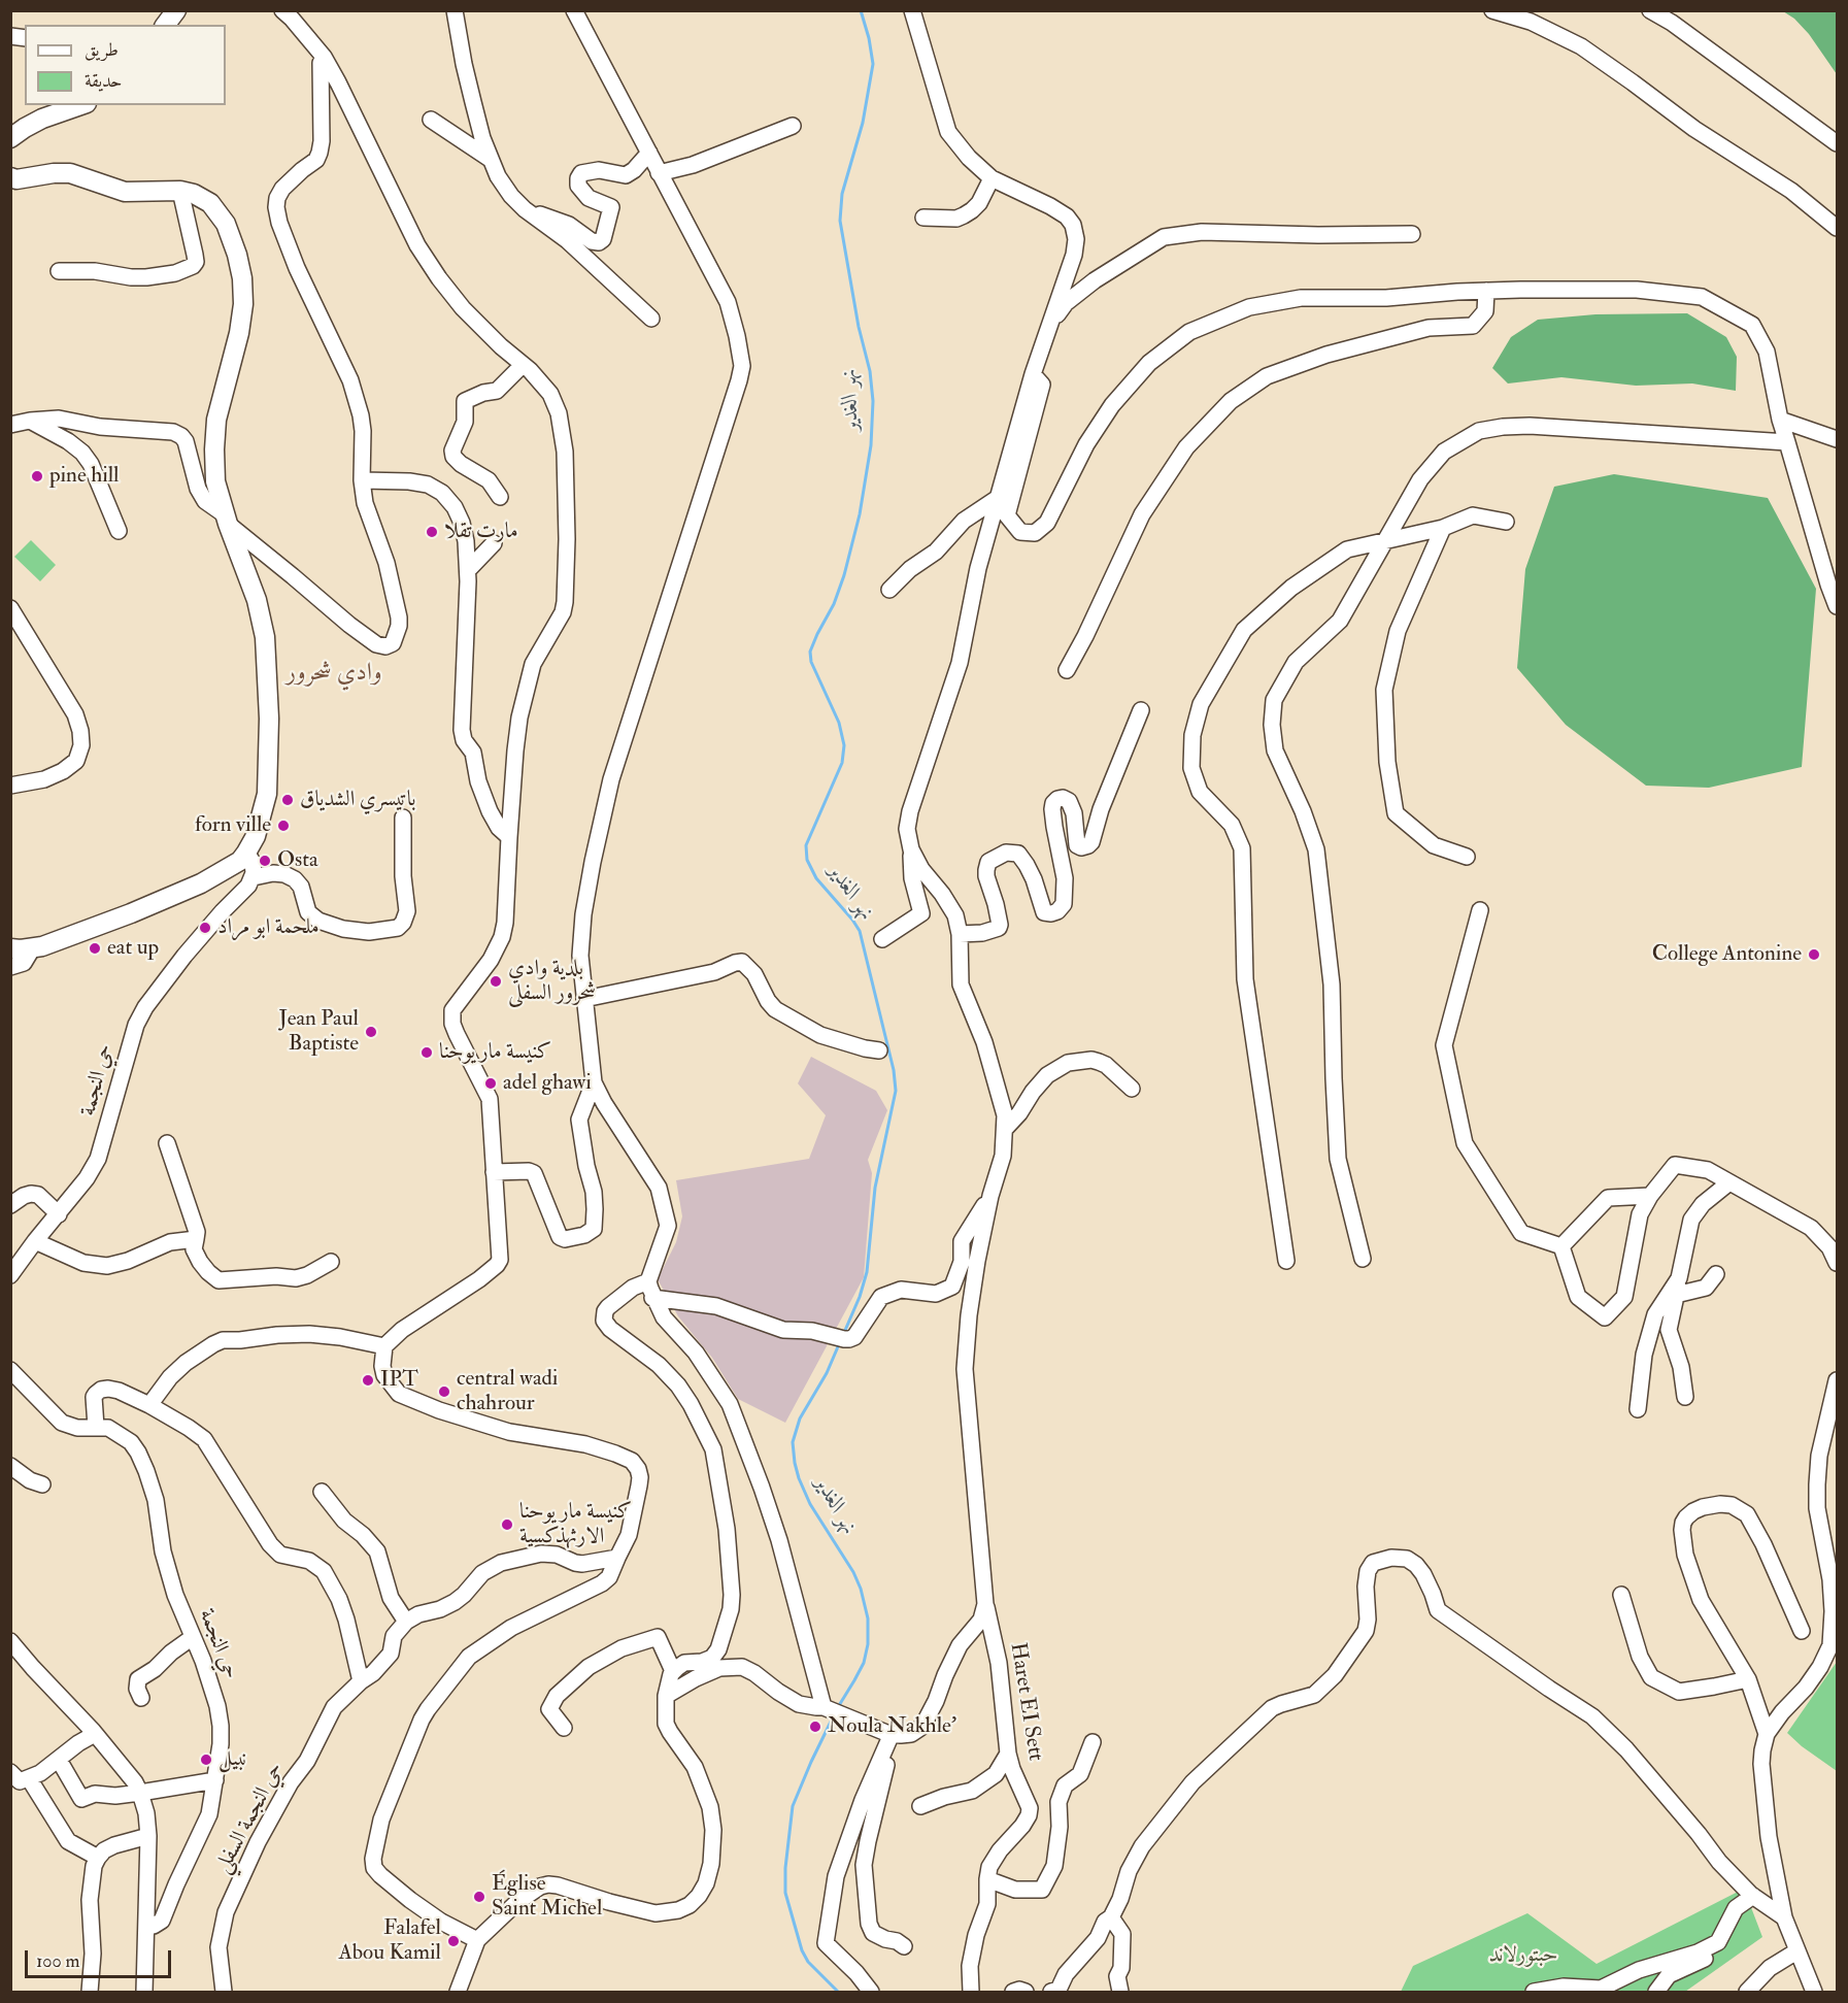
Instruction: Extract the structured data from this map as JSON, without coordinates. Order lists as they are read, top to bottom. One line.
{"streets":{"street":["حي النجمة","Haret EI Sett","حي النجمة السفلي"]},"districts":["وادي شحرور"],"water":["نهر الغدير"],"parks":["حبتورلاند"],"places":["pine hill","مارت تقلا","باتيسري الشدياق","forn ville","Osta","ملحمة ابو مراد","eat up","College Antonine","بلدية وادي شحرور السفلى","Jean Paul Baptiste","كنيسة مار يوحنا","adel ghawi","IPT","central wadi chahrour","كنيسة مار يوحنا الارثهذكسية","Noula Nakhle'","نبيل","Église Saint Michel","Falafel Abou Kamil"],"legend":["طريق","حديقة"],"scale_bar":"100 m"}
